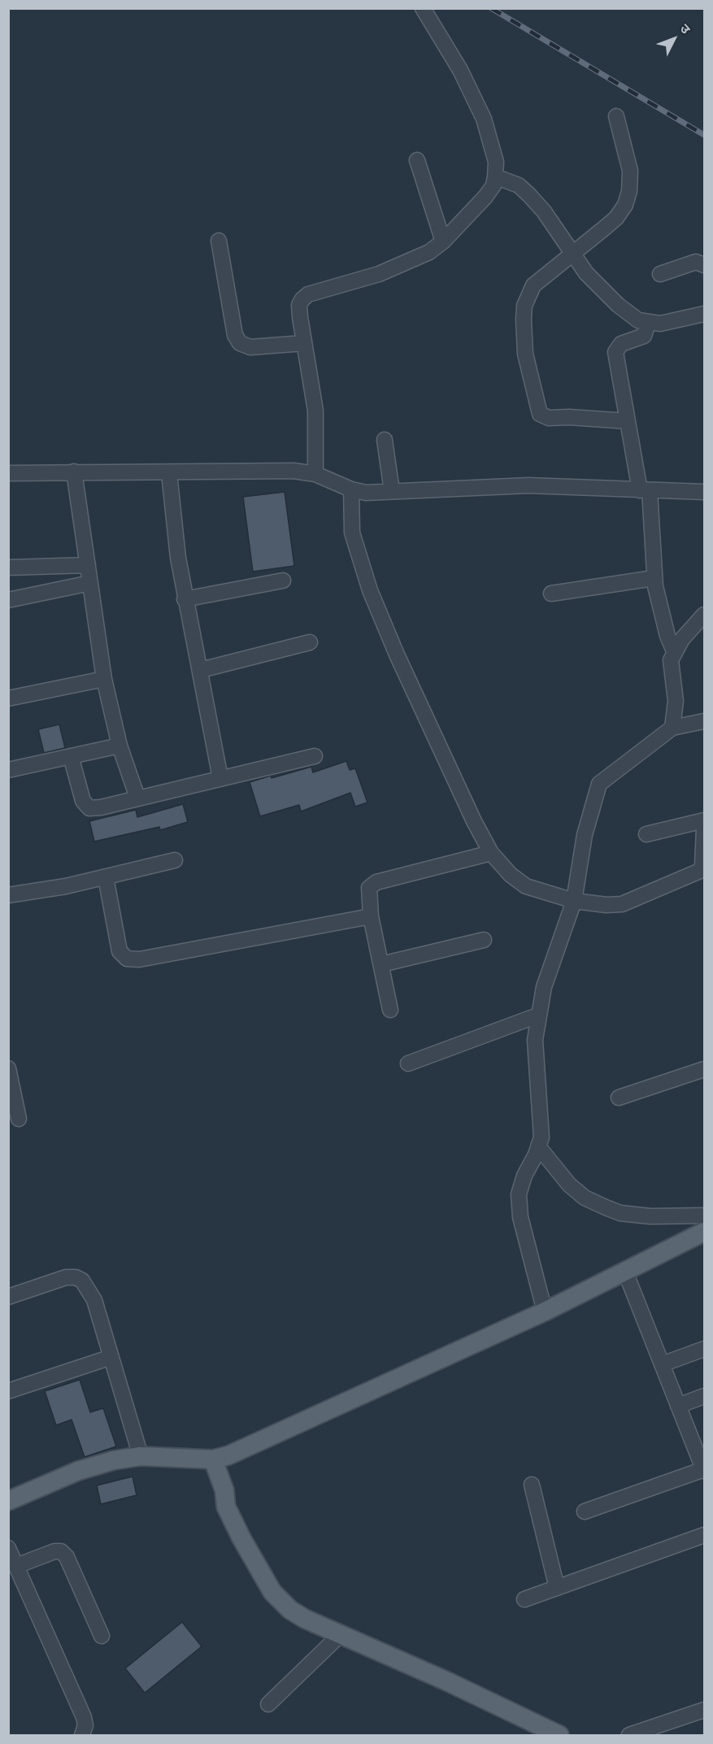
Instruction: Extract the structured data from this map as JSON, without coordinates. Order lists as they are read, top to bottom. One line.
{"north":"top right"}
